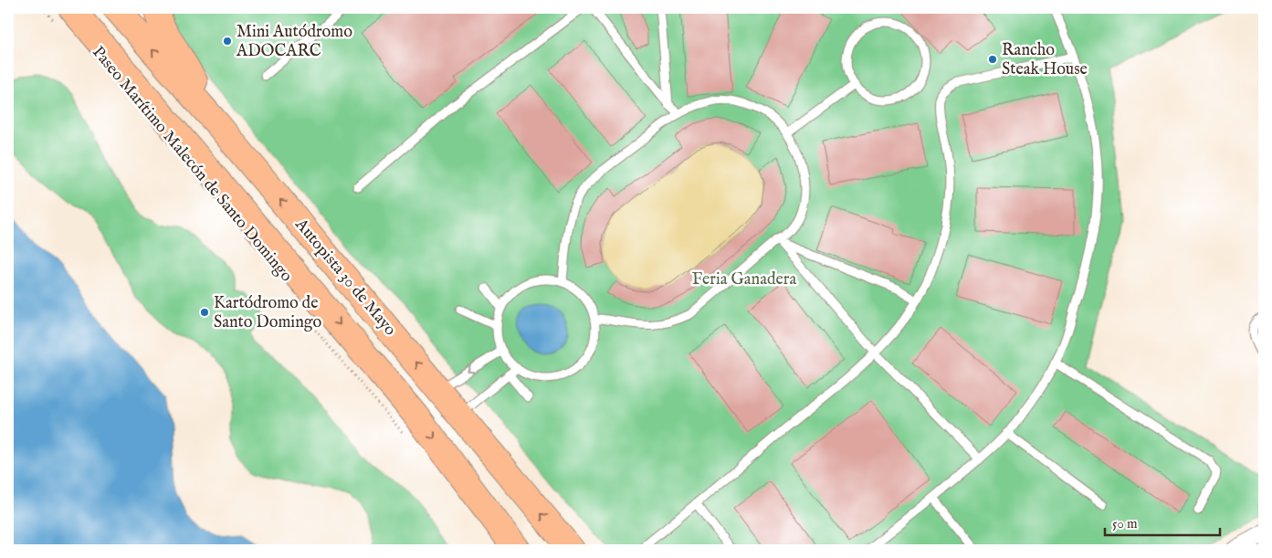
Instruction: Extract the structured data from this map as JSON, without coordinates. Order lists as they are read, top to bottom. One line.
{"streets":{"highway":["Autopista 30 de Mayo"]},"parks":["Feria Ganadera"],"places":["Mini Autódromo ADOCARC","Rancho Steak House","Kartódromo de Santo Domingo"],"scale_bar":"50 m"}
